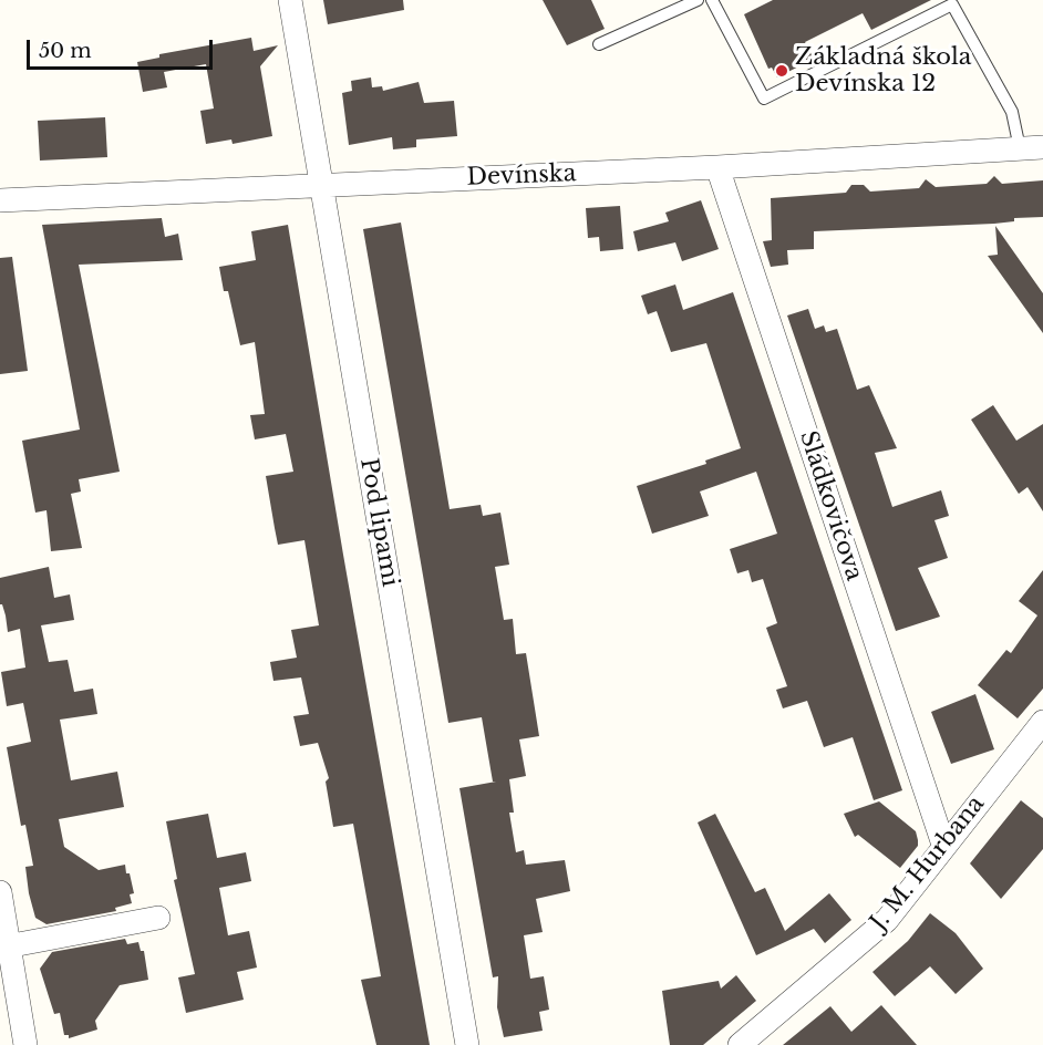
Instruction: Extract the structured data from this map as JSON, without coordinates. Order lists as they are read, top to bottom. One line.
{"streets":{"street":["Devínska","Sládkovičova","Pod lipami","J. M. Hurbana"]},"crossings":[["Devínska","Sládkovičova"],["Devínska","Pod lipami"],["Sládkovičova","J. M. Hurbana"]],"places":["Základná škola Devínska 12"],"scale_bar":"50 m"}
